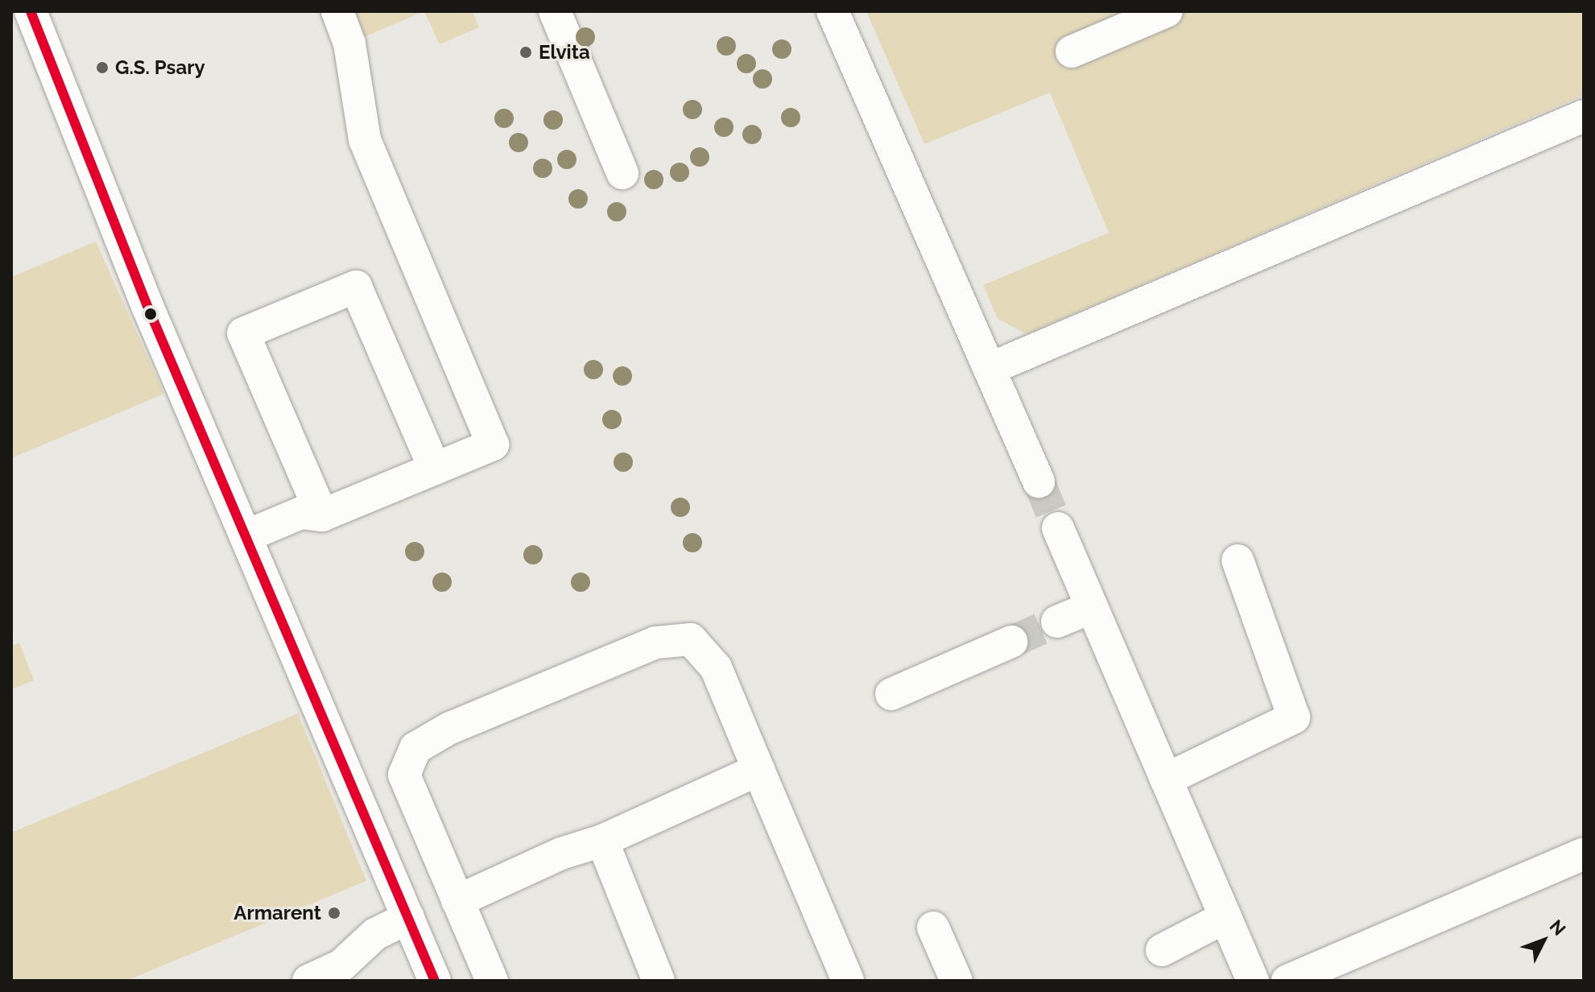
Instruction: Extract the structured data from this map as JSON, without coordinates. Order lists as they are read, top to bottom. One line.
{"places":["Elvita","G.S. Psary","Armarent"],"north":"top right"}
